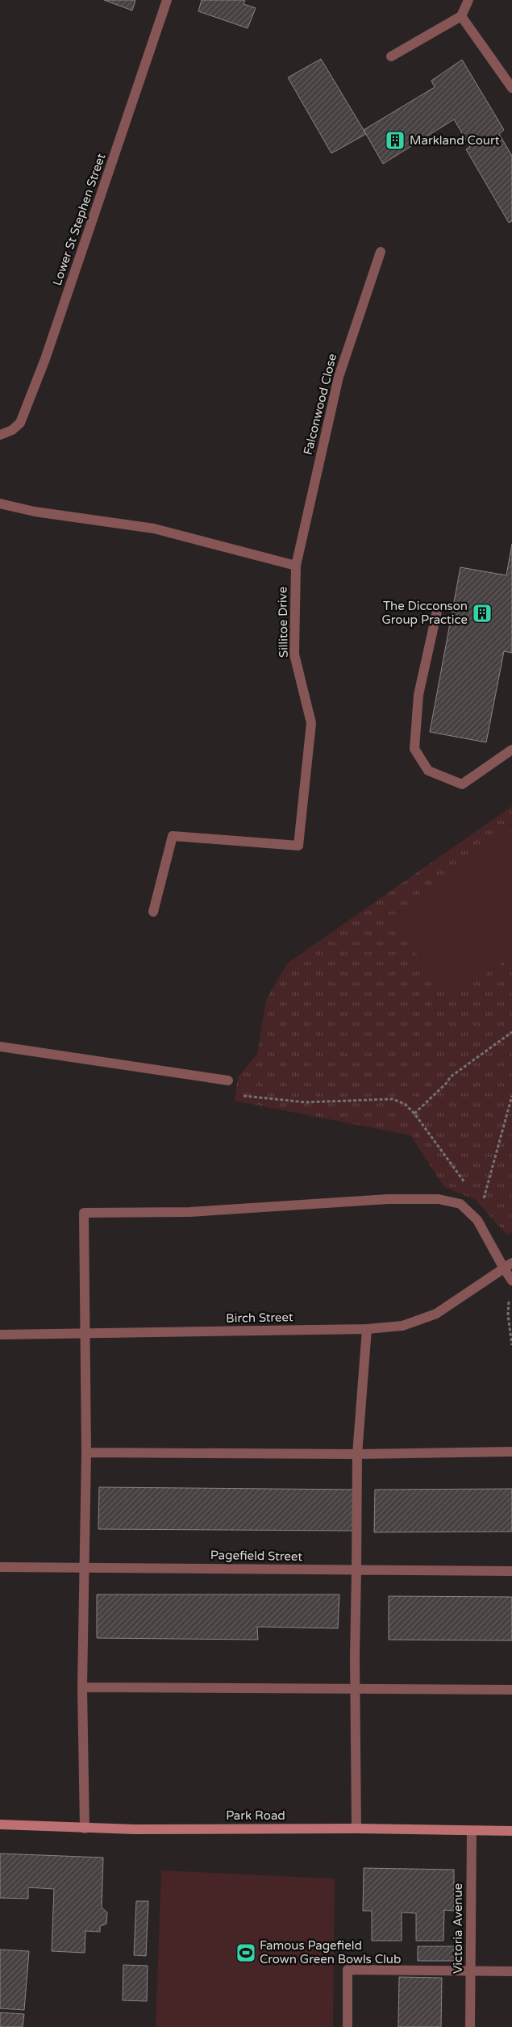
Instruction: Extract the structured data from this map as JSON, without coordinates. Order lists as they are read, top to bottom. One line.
{"streets":{"main road":["Park Road"],"street":["Lower St Stephen Street","Falconwood Close","Sillitoe Drive","Birch Street","Pagefield Street","Victoria Avenue"]},"crossings":[["Falconwood Close","Sillitoe Drive"],["Park Road","Victoria Avenue"]],"places":{"building":["Markland Court","The Dicconson Group Practice"],"sports":["Famous Pagefield Crown Green Bowls Club"]}}
